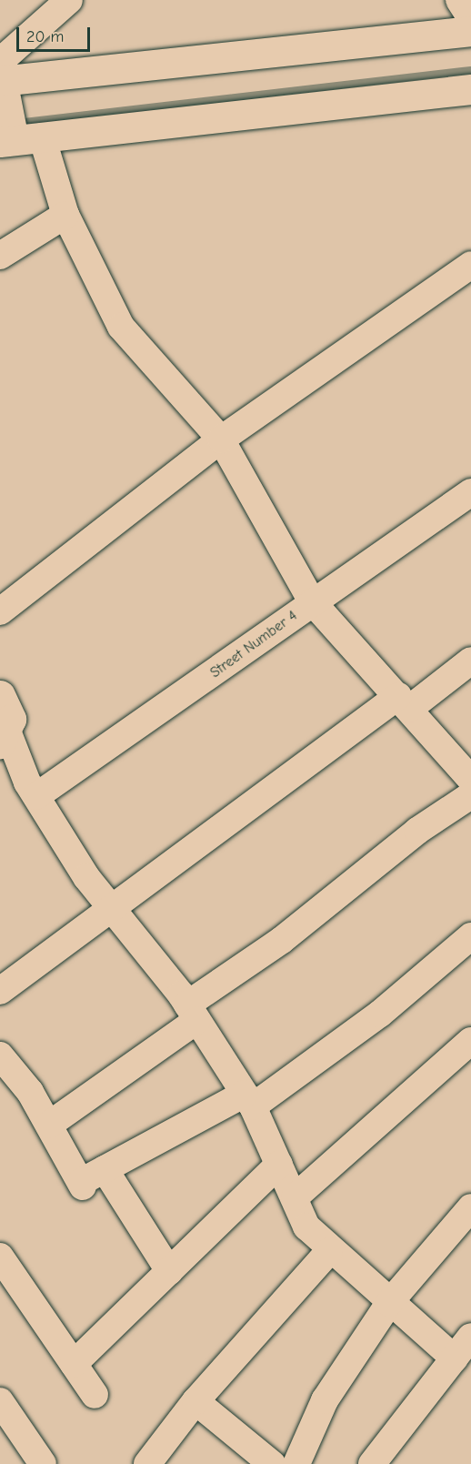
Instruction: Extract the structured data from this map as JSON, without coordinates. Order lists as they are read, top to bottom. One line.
{"streets":{"street":["Street Number 4"]},"scale_bar":"20 m"}
